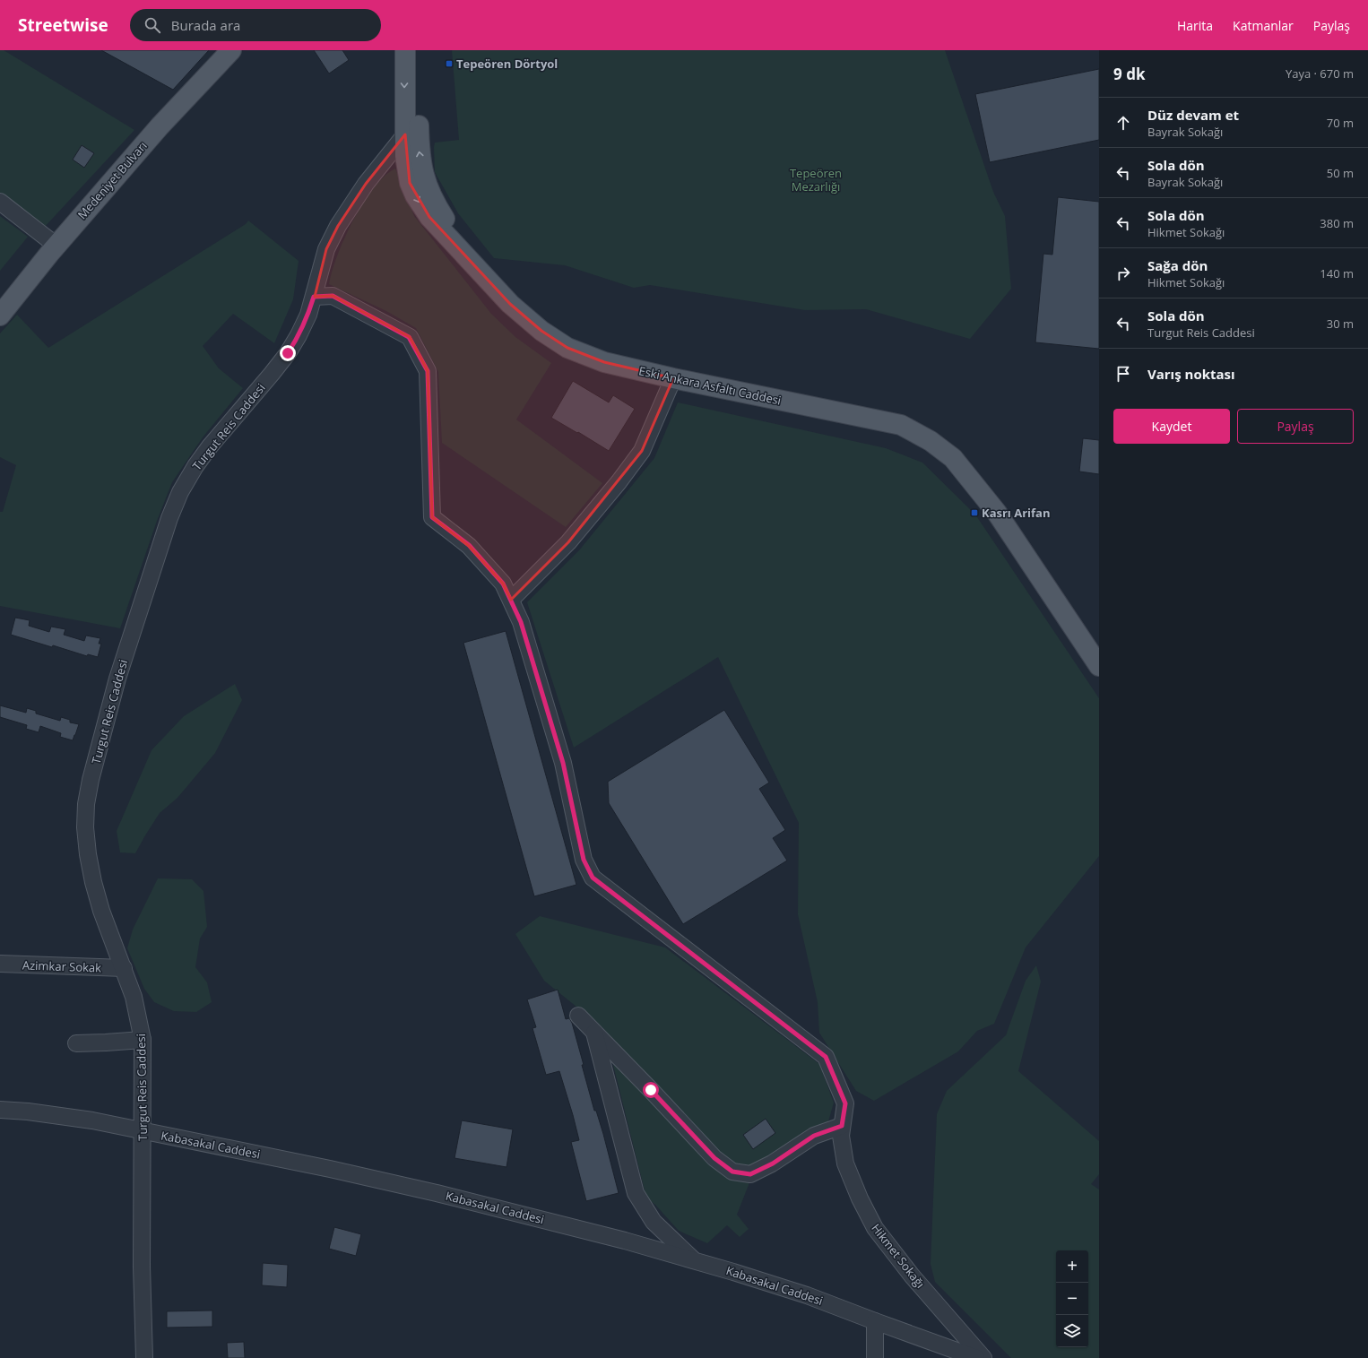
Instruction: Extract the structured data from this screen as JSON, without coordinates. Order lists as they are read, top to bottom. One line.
{"streets":{"main road":["Medeniyet Bulvarı","Eski Ankara Asfaltı Caddesi"],"street":["Turgut Reis Caddesi","Azimkar Sokak","Kabasakal Caddesi","Hikmet Sokağı"]},"crossings":[["Eski Ankara Asfaltı Caddesi","Turgut Reis Caddesi"],["Turgut Reis Caddesi","Azimkar Sokak"],["Turgut Reis Caddesi","Kabasakal Caddesi"],["Turgut Reis Caddesi","Hikmet Sokağı"]],"parks":["Tepeören Mezarlığı"],"places":{"transit":["Tepeören Dörtyol","Kasrı Arifan"]},"page":{"header":"Streetwise","search":"Burada ara","nav":["Harita","Katmanlar","Paylaş"],"heading":["9 dk","Yaya · 670 m"],"list":[["Düz devam et","Bayrak Sokağı","70 m"],["Sola dön","Bayrak Sokağı","50 m"],["Sola dön","Hikmet Sokağı","380 m"],["Sağa dön","Hikmet Sokağı","140 m"],["Sola dön","Turgut Reis Caddesi","30 m"],"Varış noktası"],"buttons":["Kaydet","Paylaş"],"map_buttons":["+","−"]}}
